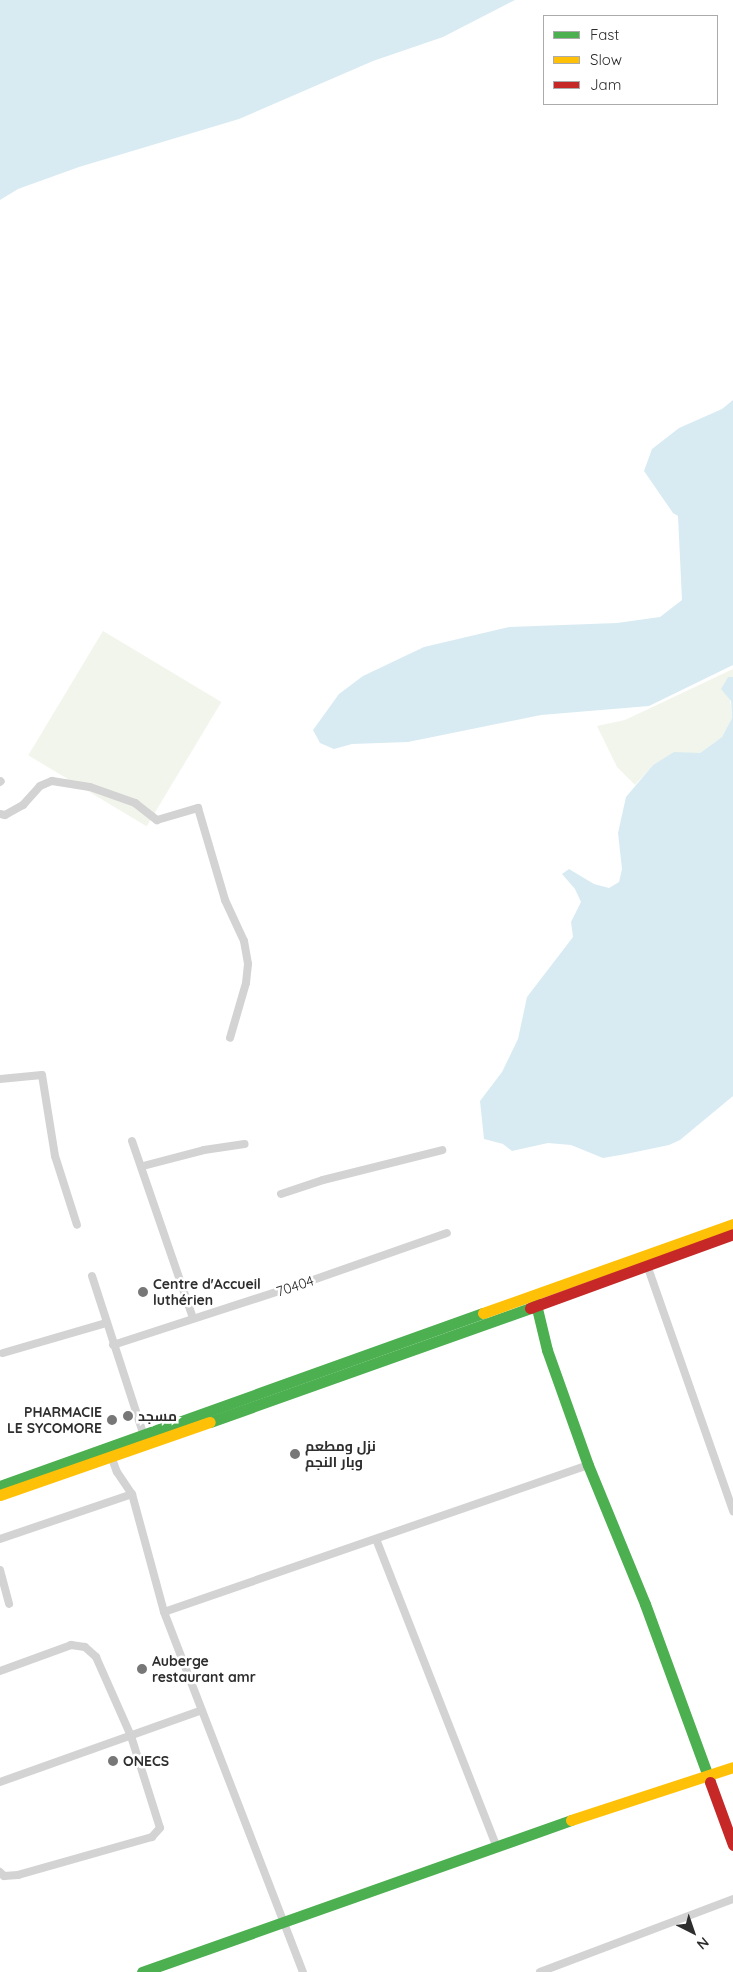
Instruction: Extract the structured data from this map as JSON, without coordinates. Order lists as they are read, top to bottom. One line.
{"streets":{"street":["70404"]},"places":["Centre d'Accueil luthérien","مسجد","PHARMACIE LE SYCOMORE","نزل ومطعم وبار النجم","Auberge restaurant amr","ONECS"],"legend":["Fast","Slow","Jam"],"north":"bottom right"}
